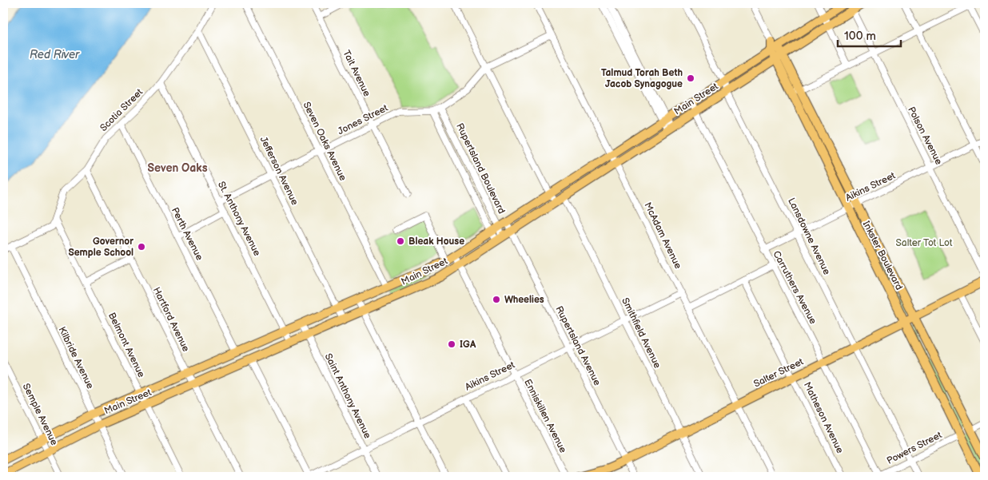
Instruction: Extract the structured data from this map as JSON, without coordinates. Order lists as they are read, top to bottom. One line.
{"streets":{"main road":["Main Street","Inkster Boulevard","Salter Street"],"street":["Tait Avenue","Scotia Street","Jones Street","Polson Avenue","Seven Oaks Avenue","Rupertsland Boulevard","Jefferson Avenue","Aikins Street","St. Anthony Avenue","Perth Avenue","McAdam Avenue","Lansdowne Avenue","Carruthers Avenue","Hartford Avenue","Smithfield Avenue","Belmont Avenue","Rupertsland Avenue","Kilbride Avenue","Saint Anthony Avenue","Semple Avenue","Enniskillen Avenue","Matheson Avenue","Powers Street"]},"crossings":[["Tait Avenue","Jones Street"],["Main Street","Polson Avenue"],["Main Street","Seven Oaks Avenue"],["Main Street","Rupertsland Boulevard"],["Main Street","Jefferson Avenue"],["Main Street","St. Anthony Avenue"],["Main Street","Perth Avenue"],["Main Street","McAdam Avenue"],["Main Street","Lansdowne Avenue"],["Main Street","Inkster Boulevard"],["Main Street","Carruthers Avenue"],["Main Street","Hartford Avenue"],["Main Street","Smithfield Avenue"],["Main Street","Belmont Avenue"],["Main Street","Rupertsland Avenue"],["Main Street","Kilbride Avenue"],["Main Street","Saint Anthony Avenue"],["Main Street","Semple Avenue"],["Main Street","Enniskillen Avenue"],["Scotia Street","Jefferson Avenue"],["Scotia Street","St. Anthony Avenue"],["Scotia Street","Perth Avenue"],["Scotia Street","Hartford Avenue"],["Scotia Street","Belmont Avenue"],["Jones Street","Seven Oaks Avenue"],["Jones Street","Rupertsland Boulevard"],["Jones Street","Jefferson Avenue"],["Jones Street","St. Anthony Avenue"],["Jones Street","McAdam Avenue"],["Polson Avenue","Aikins Street"],["Rupertsland Boulevard","Rupertsland Avenue"],["Aikins Street","McAdam Avenue"],["Aikins Street","Lansdowne Avenue"],["Aikins Street","Inkster Boulevard"],["Aikins Street","Carruthers Avenue"],["Aikins Street","Smithfield Avenue"],["Aikins Street","Rupertsland Avenue"],["Aikins Street","Saint Anthony Avenue"],["Aikins Street","Enniskillen Avenue"],["McAdam Avenue","Salter Street"],["Lansdowne Avenue","Salter Street"],["Lansdowne Avenue","Powers Street"],["Inkster Boulevard","Salter Street"],["Inkster Boulevard","Powers Street"],["Carruthers Avenue","Salter Street"],["Carruthers Avenue","Powers Street"],["Smithfield Avenue","Salter Street"],["Rupertsland Avenue","Salter Street"],["Salter Street","Matheson Avenue"]],"districts":["Seven Oaks"],"water":["Red River"],"parks":["Salter Tot Lot"],"places":["Talmud Torah Beth Jacob Synagogue","Bleak House","Governor Semple School","Wheelies","IGA"],"scale_bar":"100 m"}
